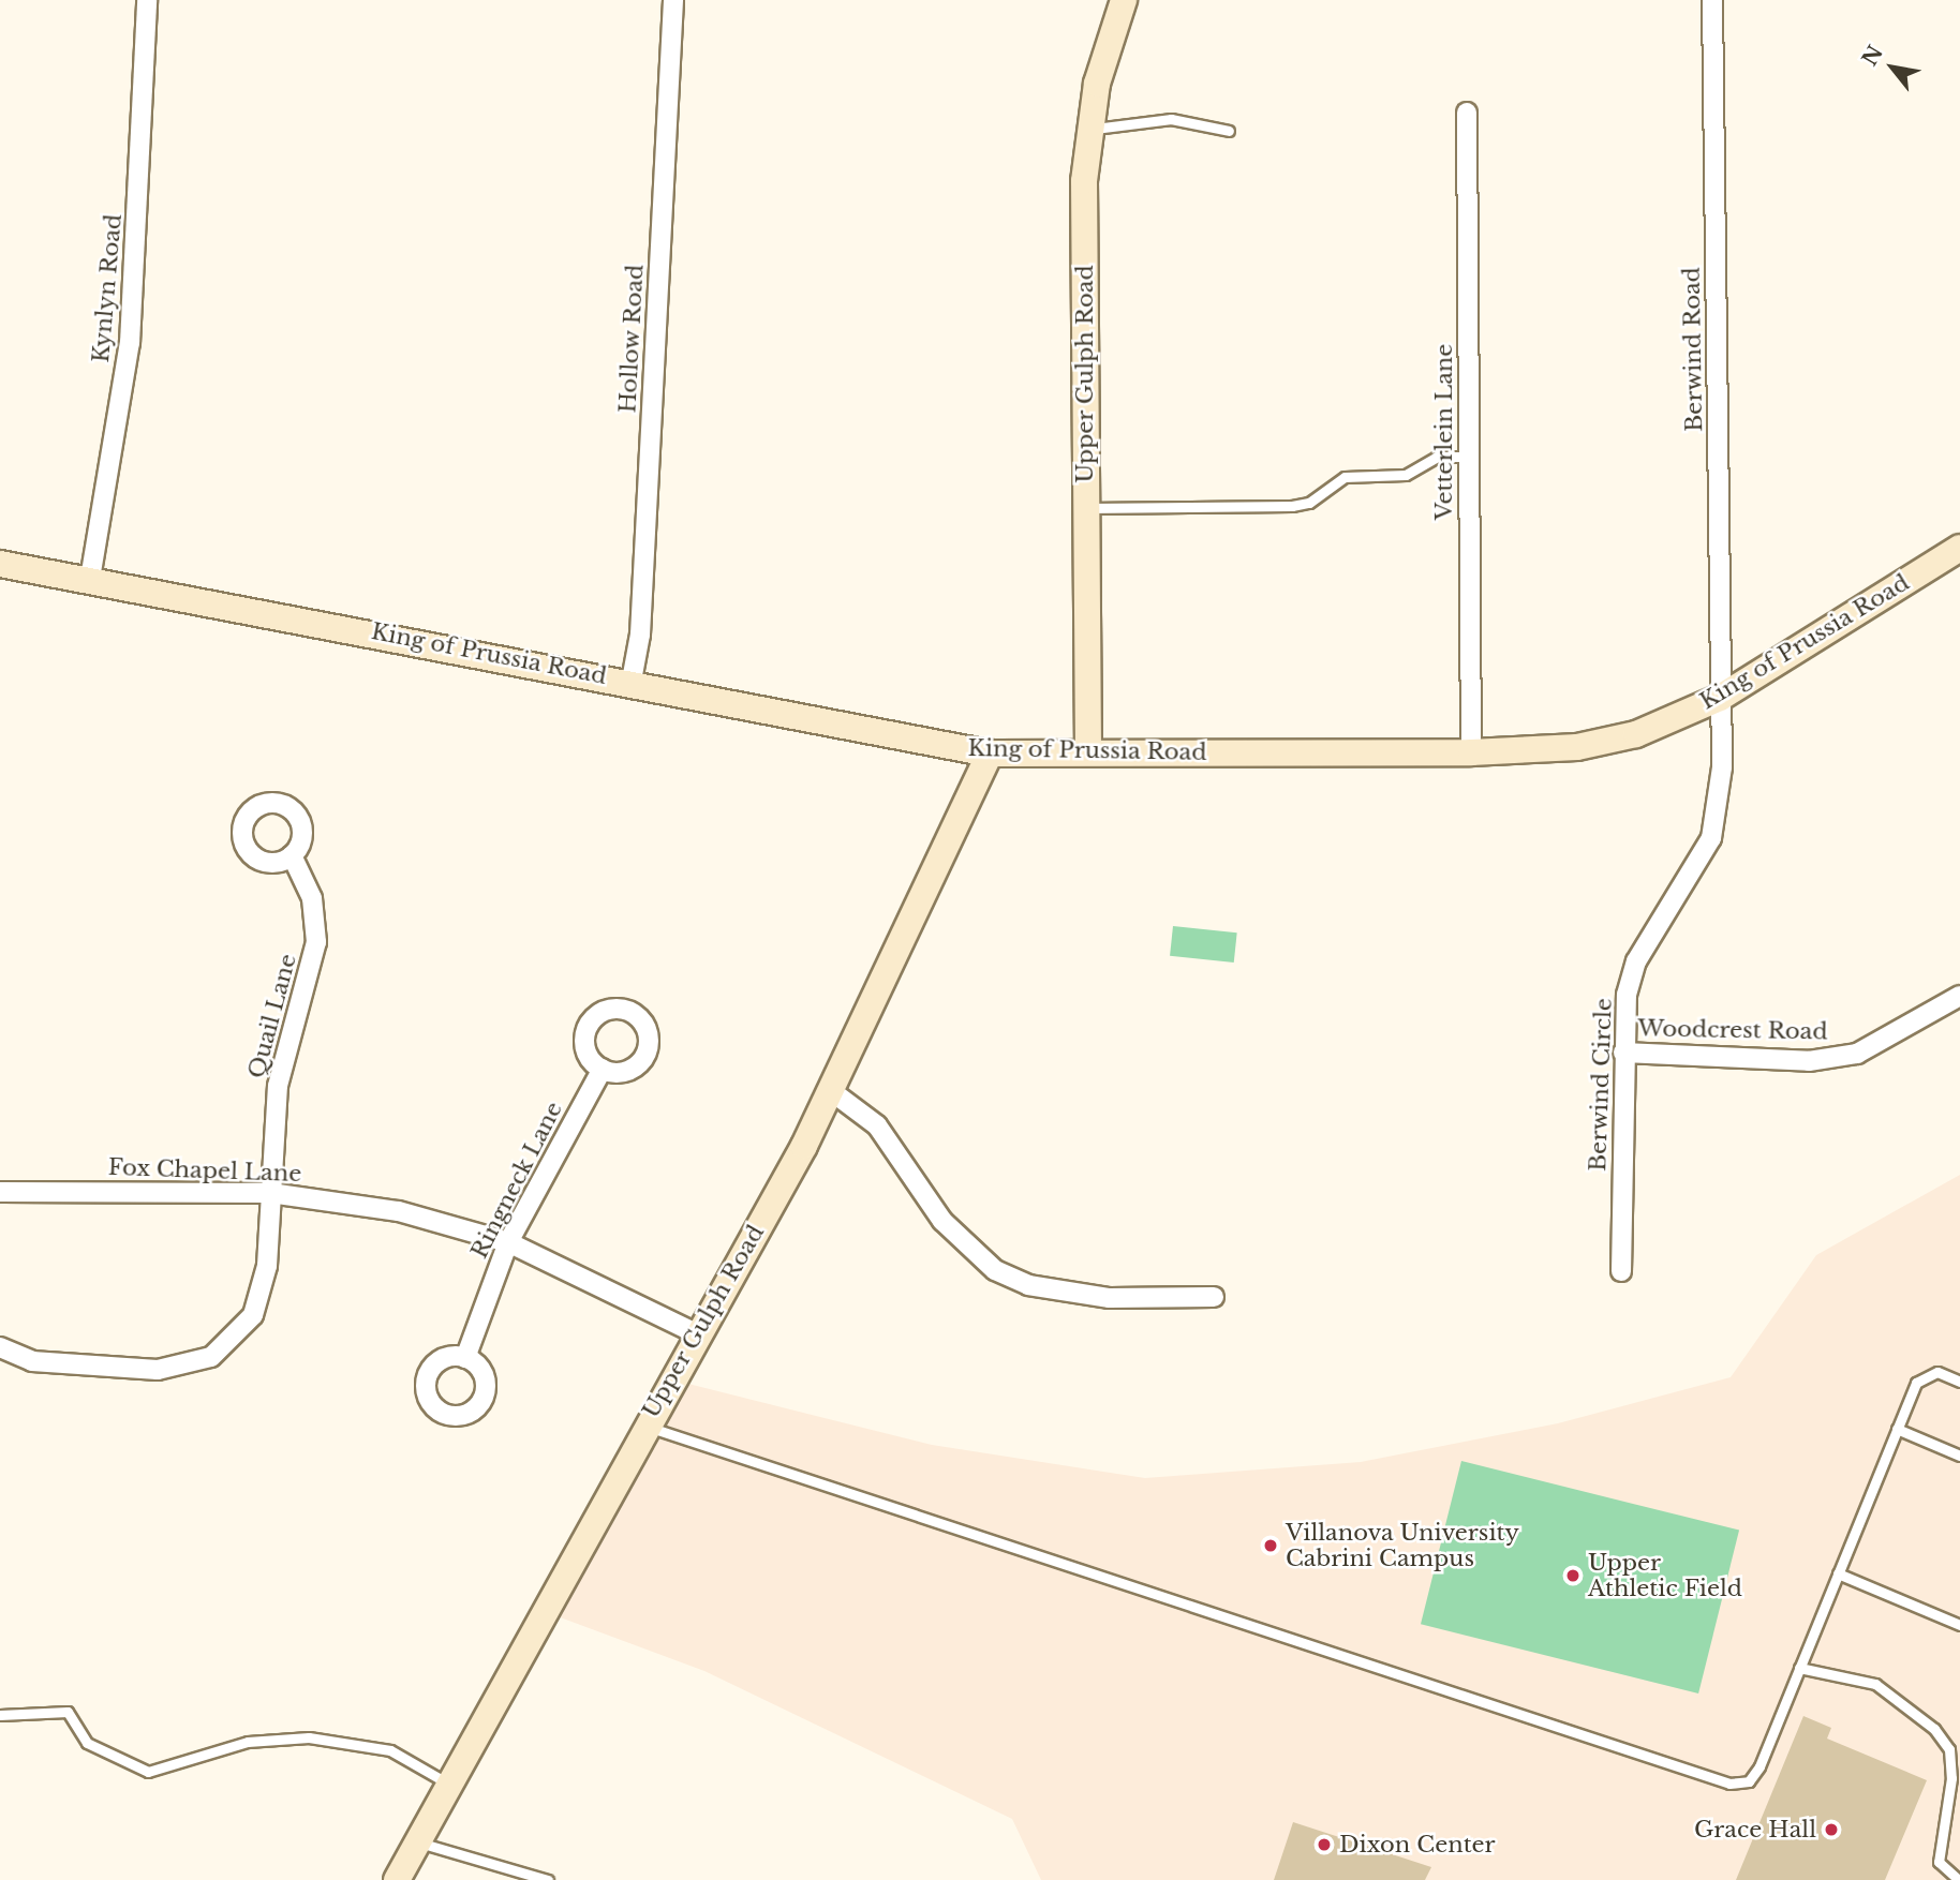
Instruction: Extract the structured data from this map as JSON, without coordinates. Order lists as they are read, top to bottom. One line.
{"streets":{"street":["Kynlyn Road","Hollow Road","Berwind Road","Upper Gulph Road","Vetterlein Lane","King of Prussia Road","Quail Lane","Woodcrest Road","Berwind Circle","Fox Chapel Lane","Ringneck Lane"]},"crossings":[["Kynlyn Road","King of Prussia Road"],["Hollow Road","King of Prussia Road"],["Berwind Road","King of Prussia Road"],["Berwind Road","Berwind Circle"],["Upper Gulph Road","King of Prussia Road"],["Upper Gulph Road","Fox Chapel Lane"],["Vetterlein Lane","King of Prussia Road"],["King of Prussia Road","Berwind Circle"],["Quail Lane","Fox Chapel Lane"],["Woodcrest Road","Berwind Circle"],["Fox Chapel Lane","Ringneck Lane"]],"places":["Villanova University Cabrini Campus","Upper Athletic Field","Grace Hall","Dixon Center"],"north":"top left"}
